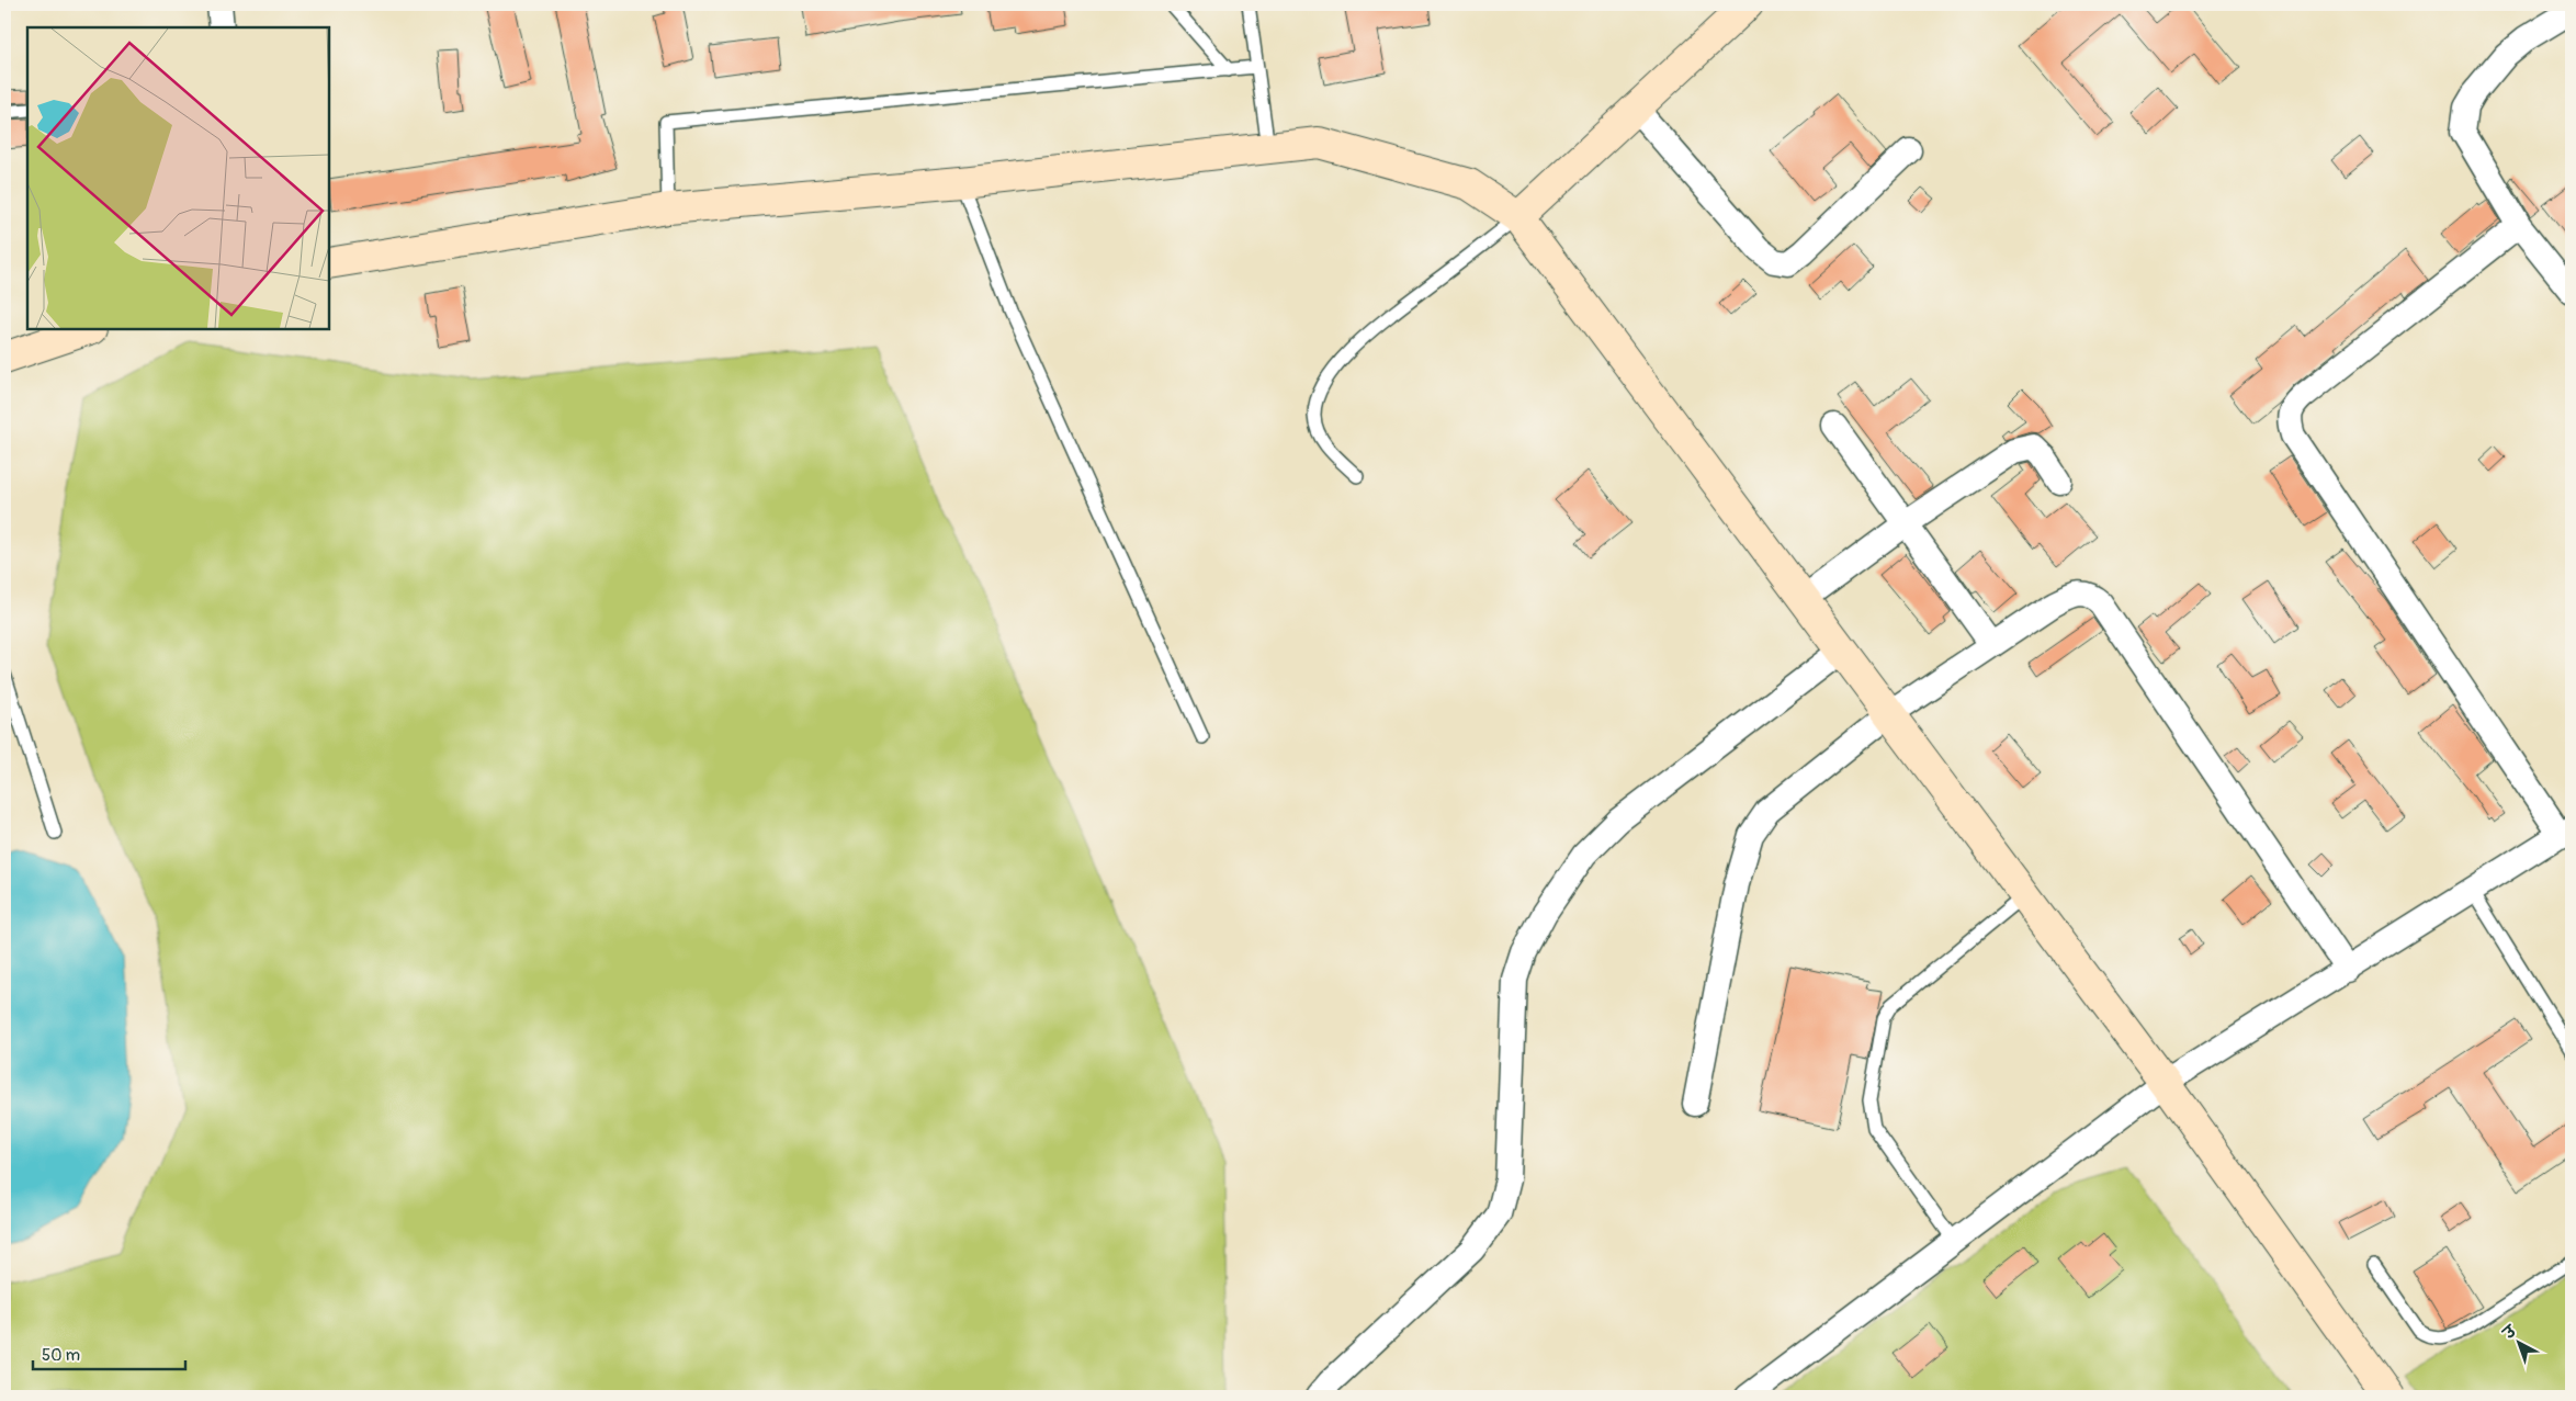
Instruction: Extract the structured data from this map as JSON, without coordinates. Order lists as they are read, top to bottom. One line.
{"scale_bar":"50 m","north":"top left"}
